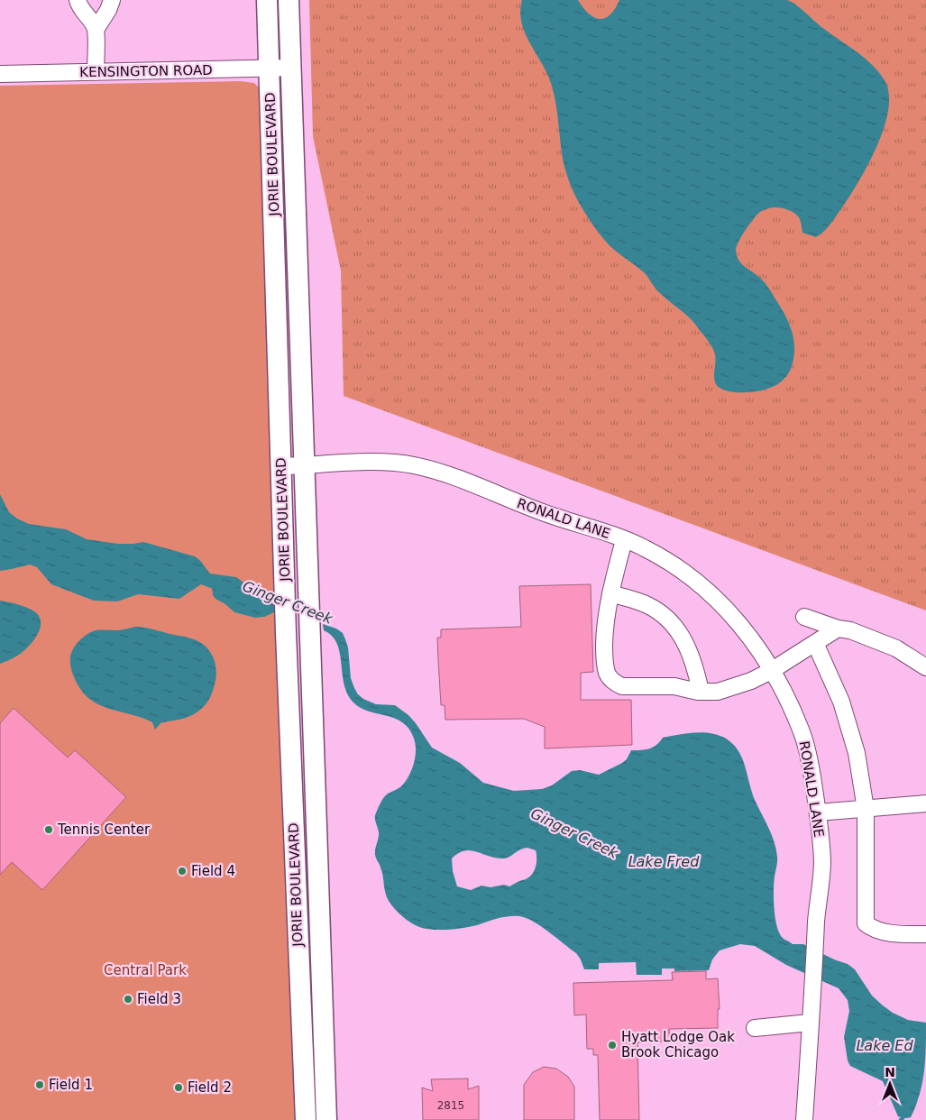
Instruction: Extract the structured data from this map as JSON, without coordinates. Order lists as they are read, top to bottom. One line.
{"streets":{"main road":["JORIE BOULEVARD"],"street":["KENSINGTON ROAD","RONALD LANE"]},"crossings":[["KENSINGTON ROAD","JORIE BOULEVARD"],["JORIE BOULEVARD","RONALD LANE"]],"water":["Ginger Creek","Lake Fred","Lake Ed"],"parks":["Central Park"],"places":["Tennis Center","Field 4","Field 3","Hyatt Lodge Oak Brook Chicago","Field 1","Field 2"],"house_numbers":["2815"],"north":"top"}
